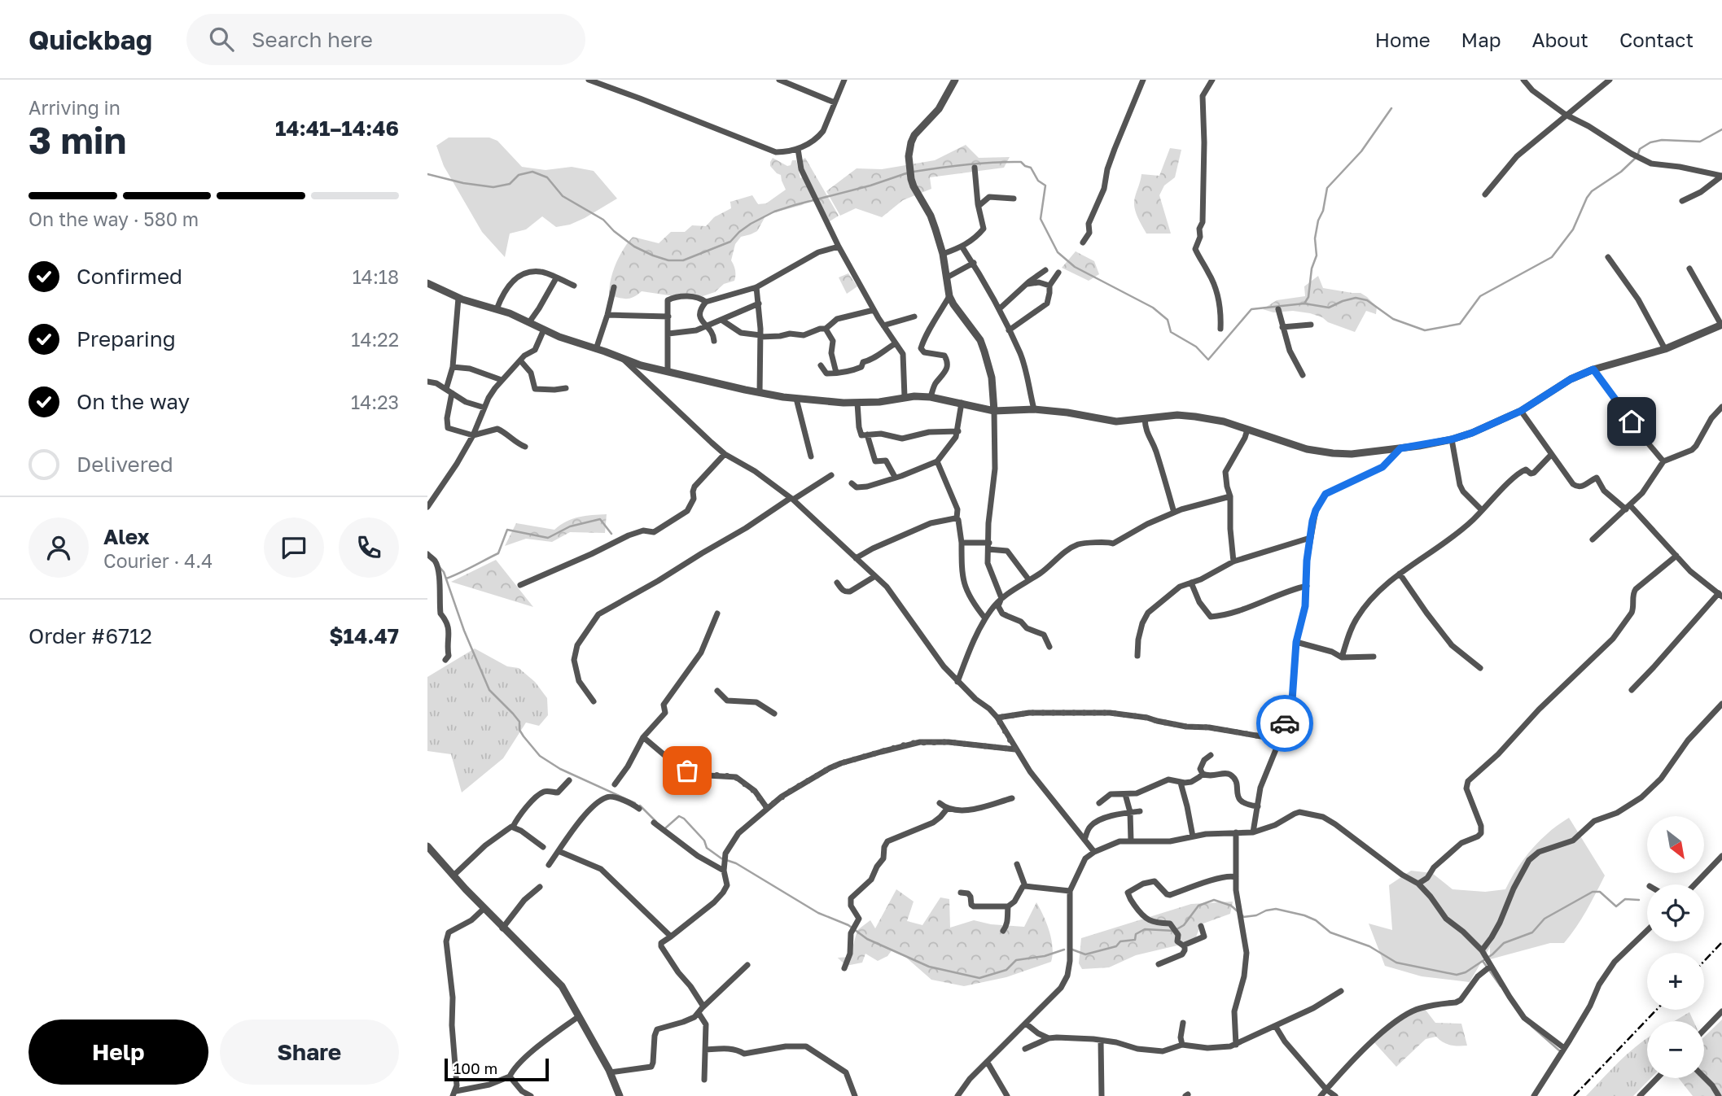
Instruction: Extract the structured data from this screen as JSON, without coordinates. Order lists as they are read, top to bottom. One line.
{"scale_bar":"100 m","north":"bottom right","page":{"header":"Quickbag","search":"Search here","nav":["Home","Map","About","Contact"],"heading":["3 min","Arriving in","14:41–14:46"],"panel":["Alex","Courier · 4.4","Order #6712","$14.47"],"bar":"On the way · 580 m","list":[["Confirmed","14:18"],["Preparing","14:22"],["On the way","14:23"],"Delivered"],"map_buttons":["+","−"],"buttons":["Help","Share"],"scale":"100 m"}}
